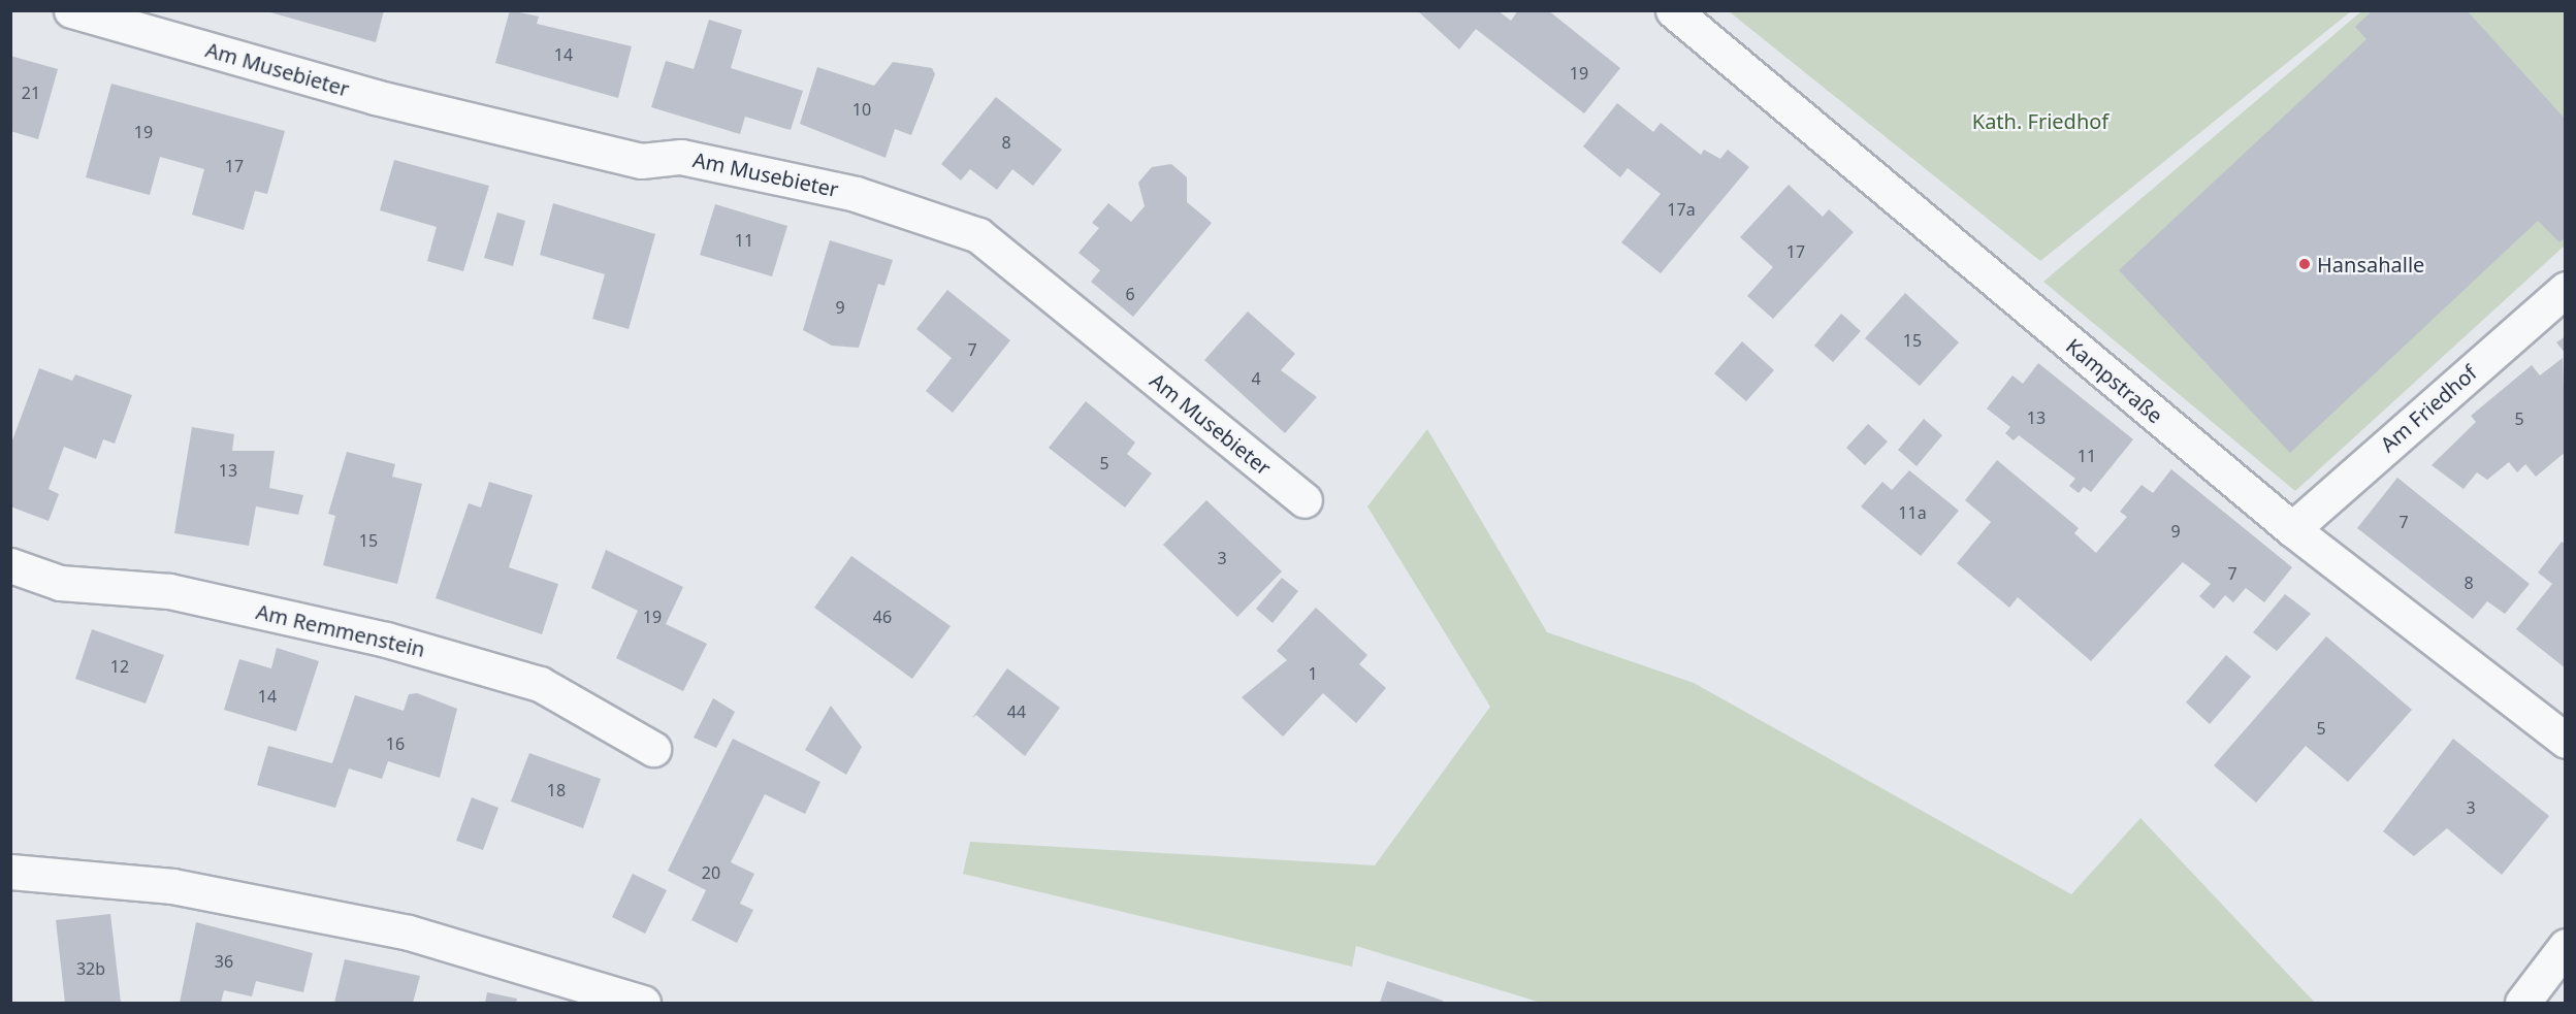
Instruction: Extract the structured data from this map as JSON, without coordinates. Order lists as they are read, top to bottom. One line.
{"streets":{"street":["Am Musebieter","Kampstraße","Am Friedhof","Am Remmenstein"]},"crossings":[["Kampstraße","Am Friedhof"]],"parks":["Kath. Friedhof"],"places":["Hansahalle"],"house_numbers":["14","19","21","10","19","8","17","17a","11","17","6","9","15","7","4","13","5","11","5","13","11a","7","9","15","3","7","8","19","46","12","1","14","44","5","16","18","3","20","36","32b"]}
